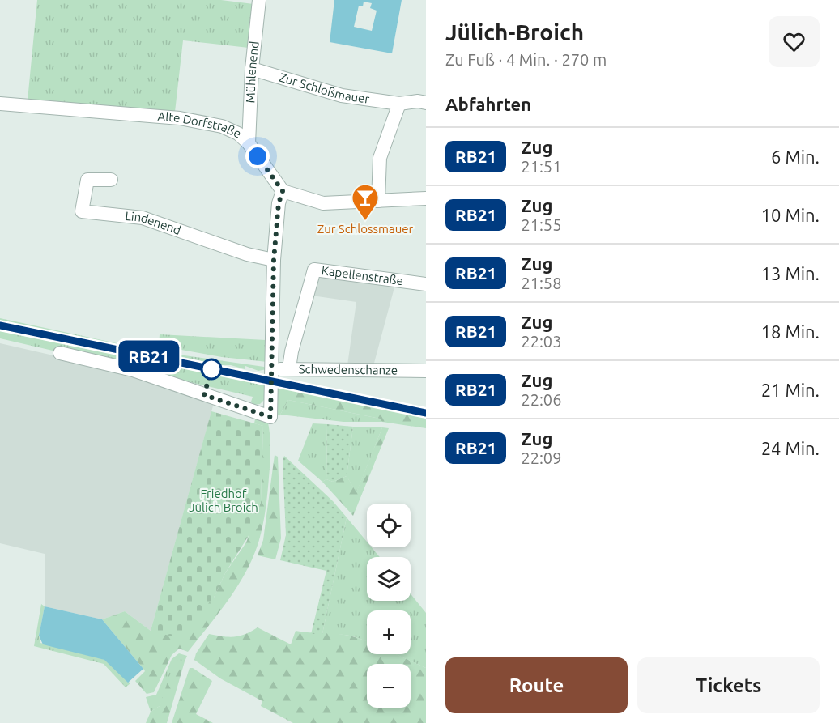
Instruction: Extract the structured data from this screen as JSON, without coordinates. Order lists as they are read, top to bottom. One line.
{"streets":{"street":["Mühlenend","Zur Schloßmauer","Alte Dorfstraße","Lindenend","Kapellenstraße","Schwedenschanze"]},"crossings":[["Mühlenend","Zur Schloßmauer"],["Mühlenend","Alte Dorfstraße"],["Kapellenstraße","Schwedenschanze"]],"parks":["Friedhof Jülich Broich"],"places":{"bar":["Zur Schlossmauer"]},"page":{"on_map":"RB21","heading":[["Jülich-Broich","Zu Fuß · 4 Min. · 270 m"],"Abfahrten"],"list":[{"mark":"RB21","name":"Zug","note":"21:51","value":"6 Min."},{"mark":"RB21","name":"Zug","note":"21:55","value":"10 Min."},{"mark":"RB21","name":"Zug","note":"21:58","value":"13 Min."},{"mark":"RB21","name":"Zug","note":"22:03","value":"18 Min."},{"mark":"RB21","name":"Zug","note":"22:06","value":"21 Min."},{"mark":"RB21","name":"Zug","note":"22:09","value":"24 Min."}],"map_buttons":["+","−"],"buttons":["Route","Tickets"]}}
